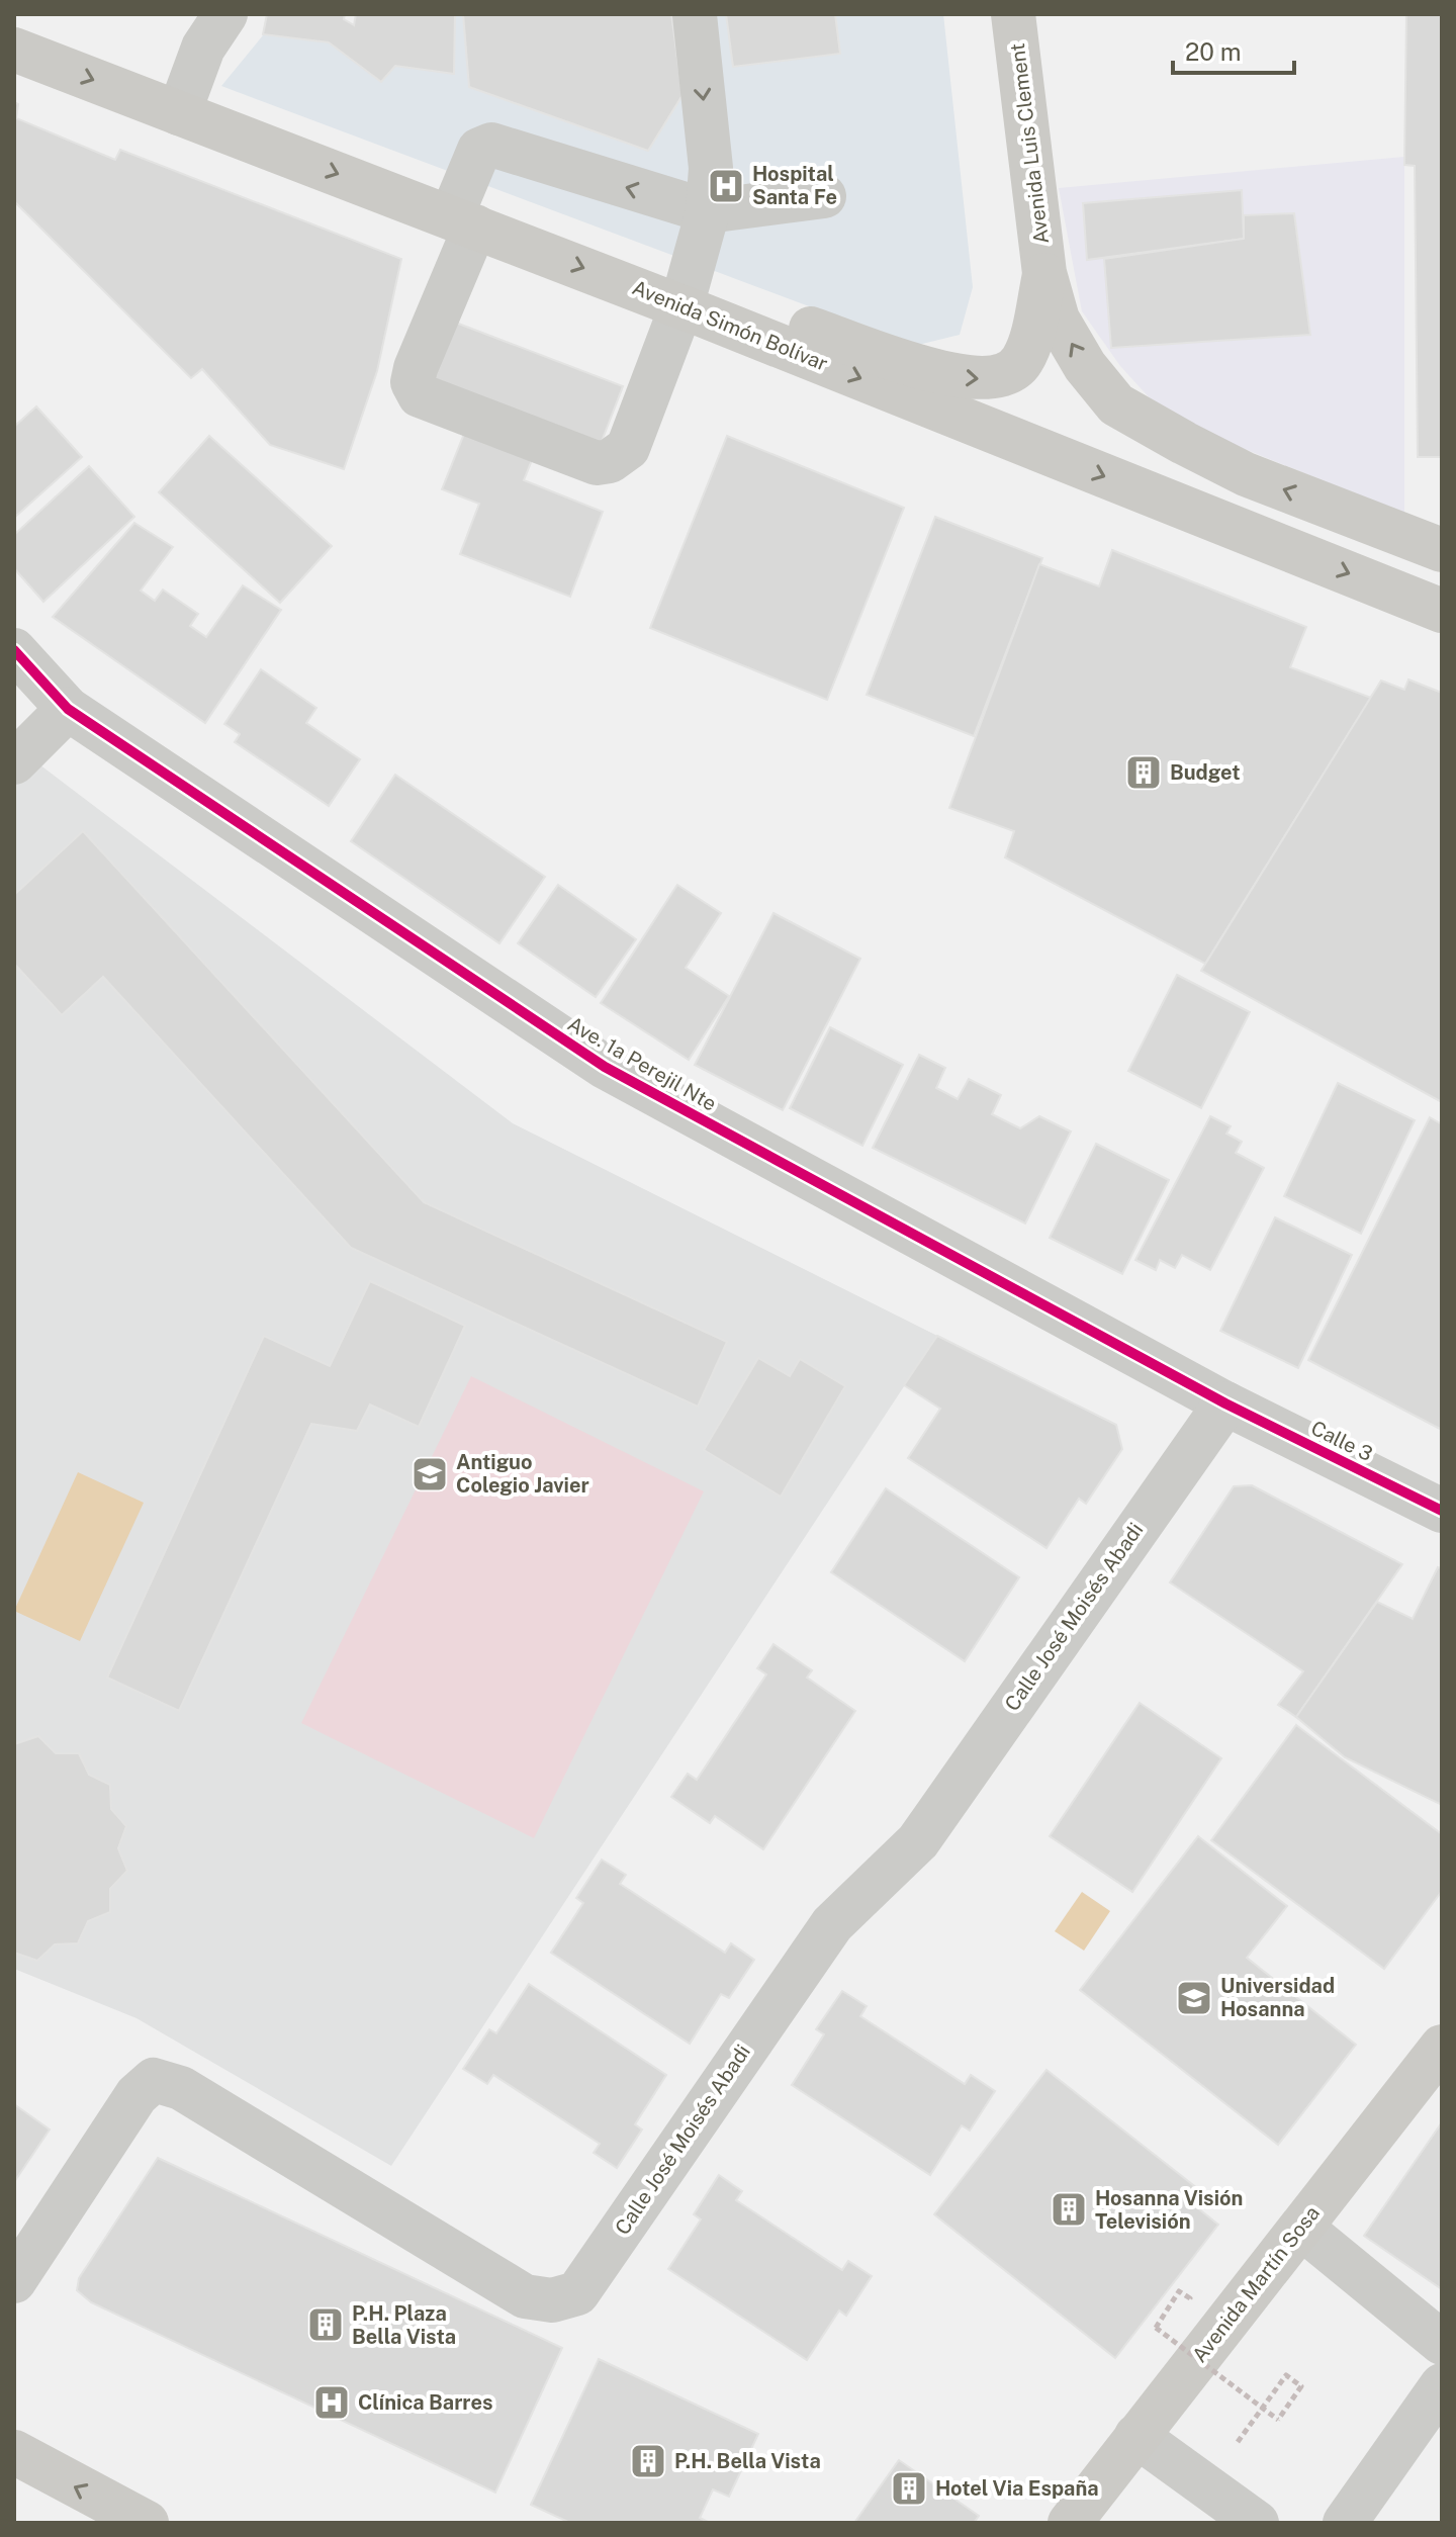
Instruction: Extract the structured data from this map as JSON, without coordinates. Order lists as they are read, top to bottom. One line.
{"streets":{"main road":["Avenida Luis Clement","Avenida Simón Bolívar","Avenida Martín Sosa"],"street":["Ave. 1a Perejil Nte","Calle 3","Calle José Moisés Abadi"]},"crossings":[["Ave. 1a Perejil Nte","Calle 3"],["Ave. 1a Perejil Nte","Calle José Moisés Abadi"],["Calle 3","Calle José Moisés Abadi"]],"places":{"hospital":["Hospital Santa Fe","Clínica Barres"],"building":["Budget","Hosanna Visión Televisión","P.H. Plaza Bella Vista","P.H. Bella Vista","Hotel Via España"],"school or university":["Antiguo Colegio Javier","Universidad Hosanna"]},"scale_bar":"20 m"}
